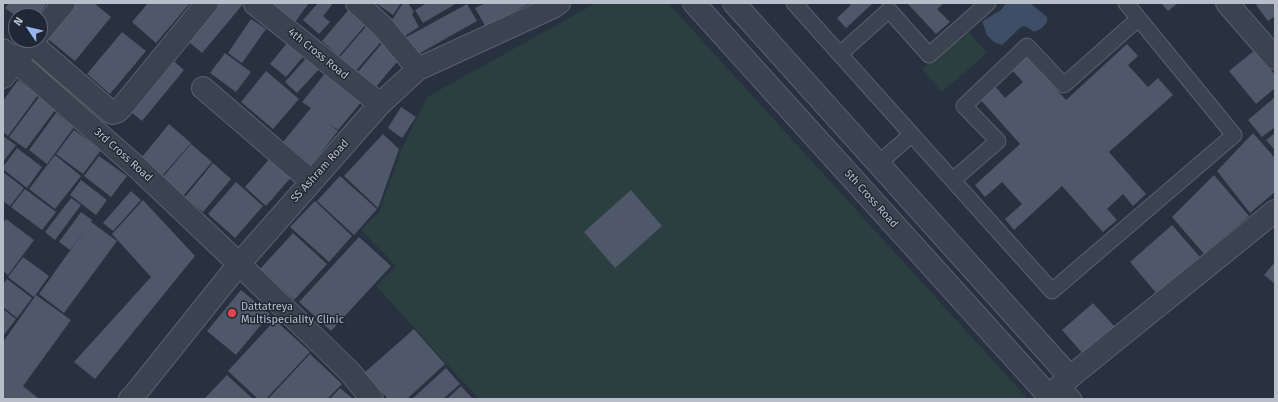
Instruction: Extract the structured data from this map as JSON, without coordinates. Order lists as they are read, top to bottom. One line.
{"streets":{"street":["4th Cross Road","3rd Cross Road","SS Ashram Road","5th Cross Road"]},"crossings":[["4th Cross Road","SS Ashram Road"],["3rd Cross Road","SS Ashram Road"]],"places":["Dattatreya Multispeciality Clinic"],"north":"top left"}
